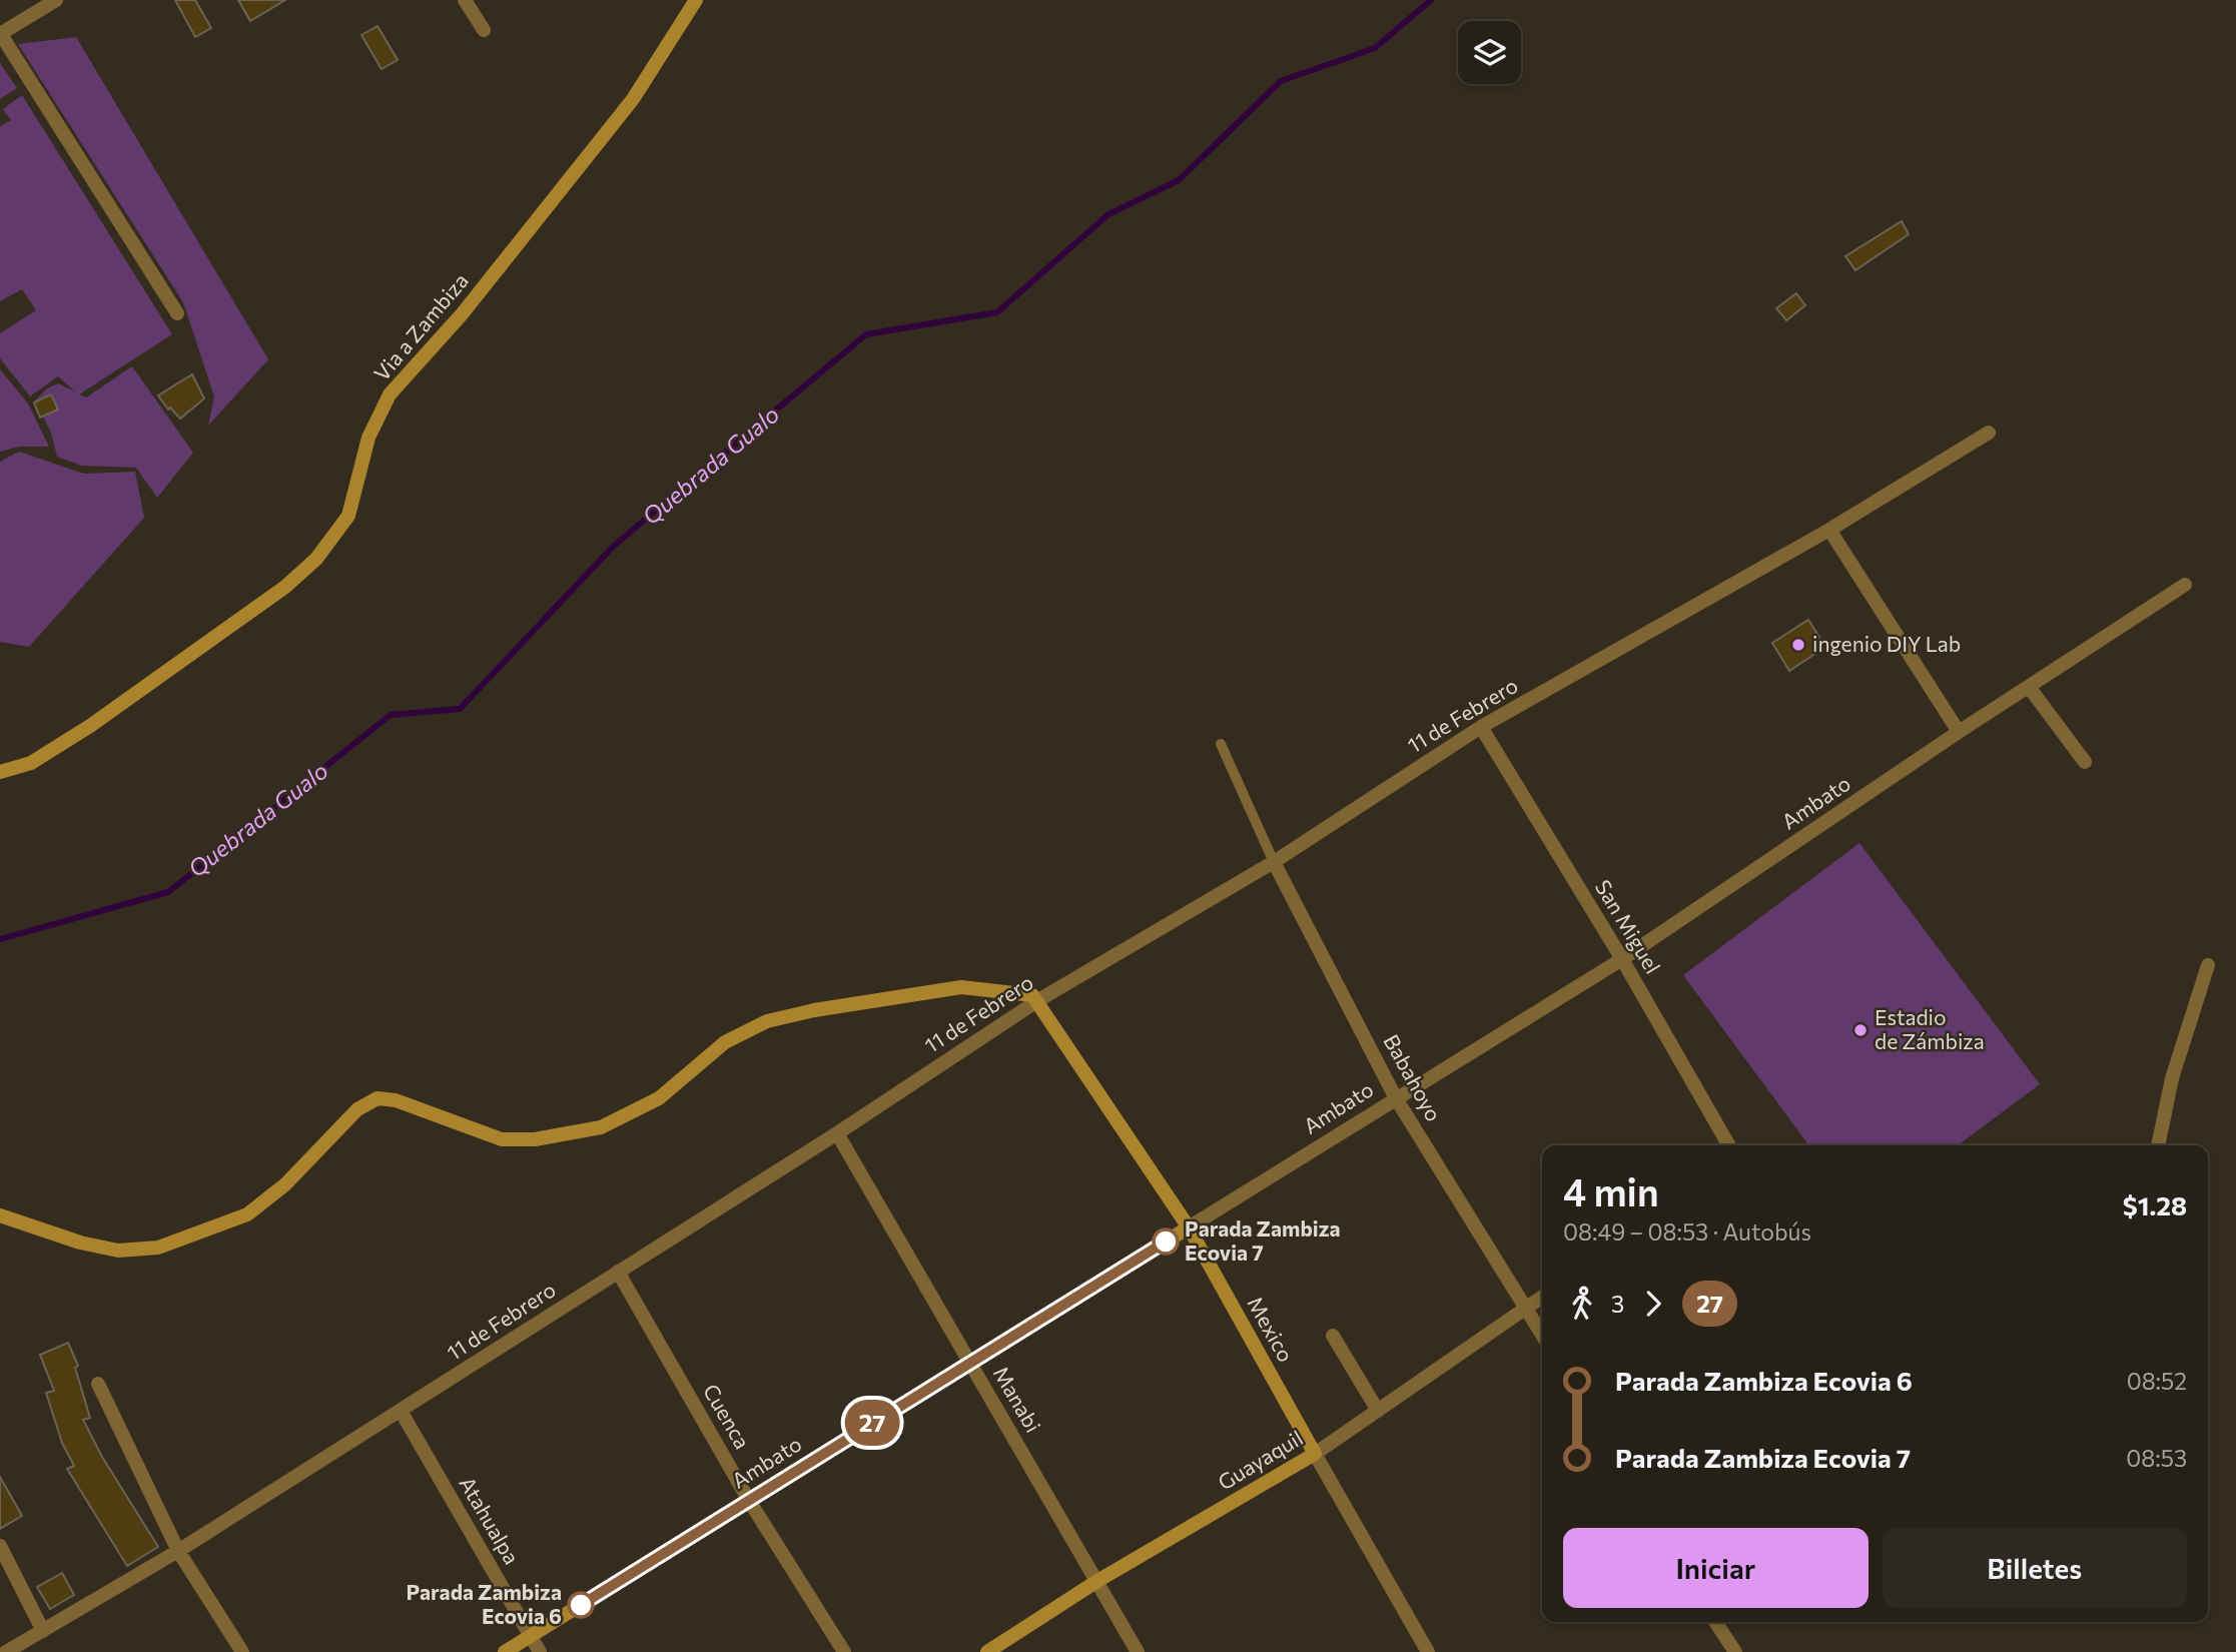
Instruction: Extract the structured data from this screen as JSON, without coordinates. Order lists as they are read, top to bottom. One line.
{"streets":{"street":["Via a Zambiza","11 de Febrero","Ambato","San Miguel","Babahoyo","Mexico","Manabi","Cuenca","Guayaquil","Atahualpa"]},"crossings":[["11 de Febrero","San Miguel"],["11 de Febrero","Babahoyo"],["11 de Febrero","Mexico"],["11 de Febrero","Manabi"],["11 de Febrero","Cuenca"],["11 de Febrero","Atahualpa"],["Ambato","San Miguel"],["Ambato","Babahoyo"],["Ambato","Mexico"],["Ambato","Manabi"],["Ambato","Cuenca"],["Ambato","Atahualpa"],["Babahoyo","Guayaquil"],["Mexico","Guayaquil"],["Manabi","Guayaquil"]],"water":["Quebrada Gualo"],"places":["ingenio DIY Lab","Estadio de Zámbiza","Parada Zambiza Ecovia 7","Parada Zambiza Ecovia 6"],"lines":["bus line 27"],"page":{"on_map":"27","heading":["4 min","08:49 – 08:53 · Autobús","$1.28"],"legs":["3","27"],"list":[{"name":"Parada Zambiza Ecovia 6","value":"08:52"},{"name":"Parada Zambiza Ecovia 7","value":"08:53"}],"buttons":["Iniciar","Billetes"]}}
